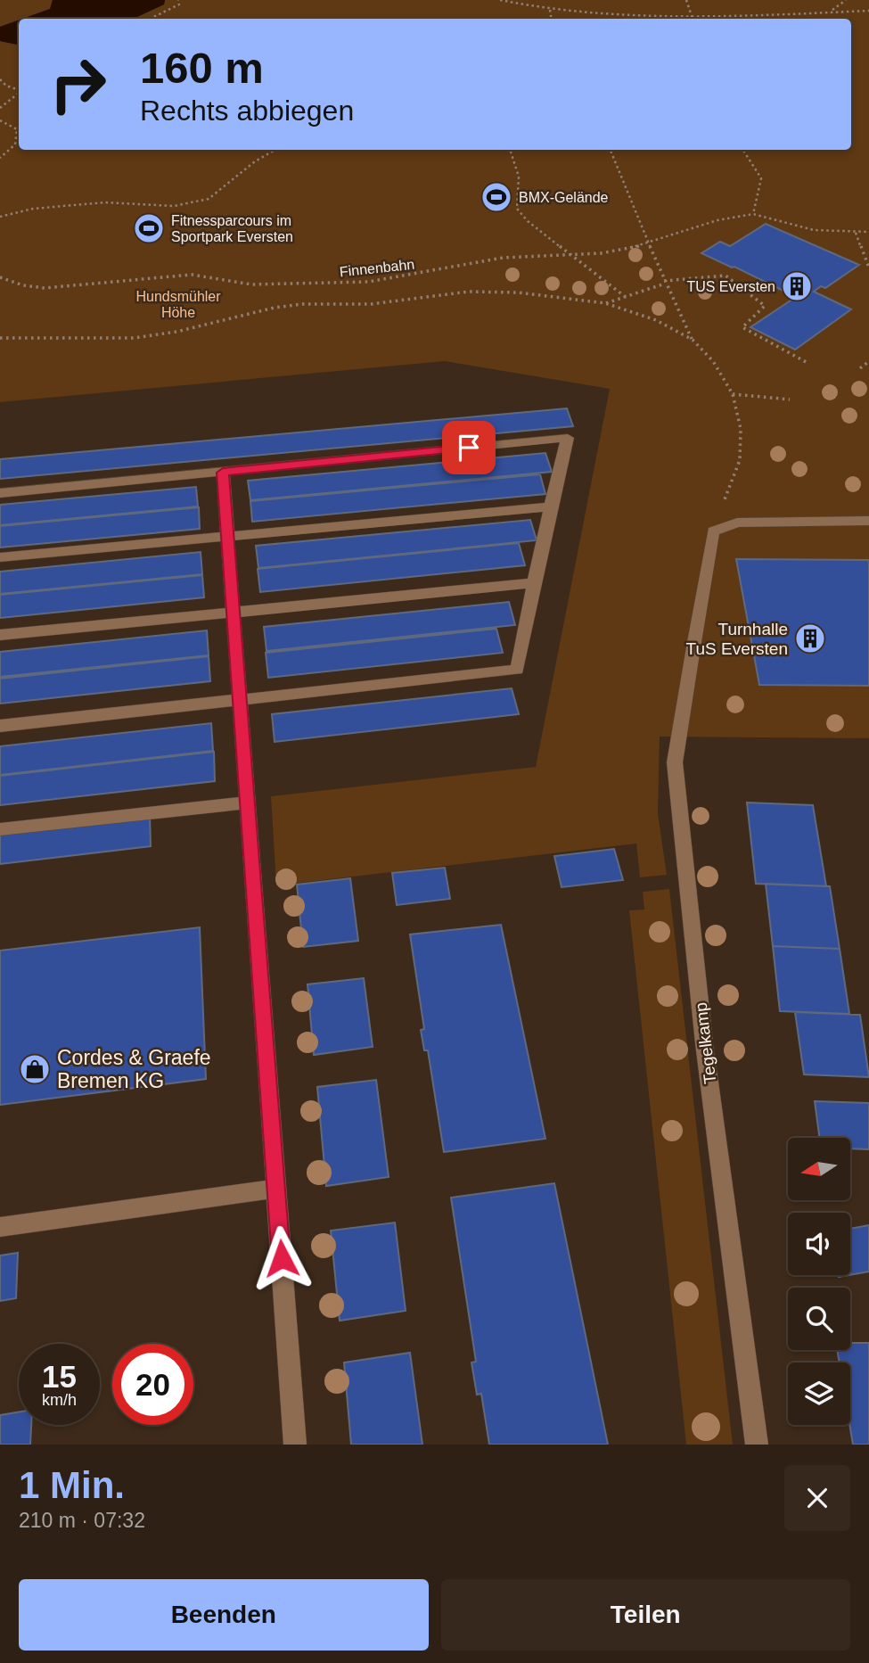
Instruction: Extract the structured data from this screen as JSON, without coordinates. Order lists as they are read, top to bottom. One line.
{"streets":{"street":["Tegelkamp"],"path":["Finnenbahn"]},"parks":["Hundsmühler Höhe"],"places":{"sports":["BMX-Gelände","Fitnessparcours im Sportpark Eversten"],"building":["TUS Eversten","Turnhalle TuS Eversten"],"shop":["Cordes & Graefe Bremen KG"]},"north":"left","page":{"turn":["160 m","Rechts abbiegen"],"speed":"15 km/h","limit":"20","heading":["1 Min.","210 m · 07:32"],"buttons":["Beenden","Teilen"]}}
